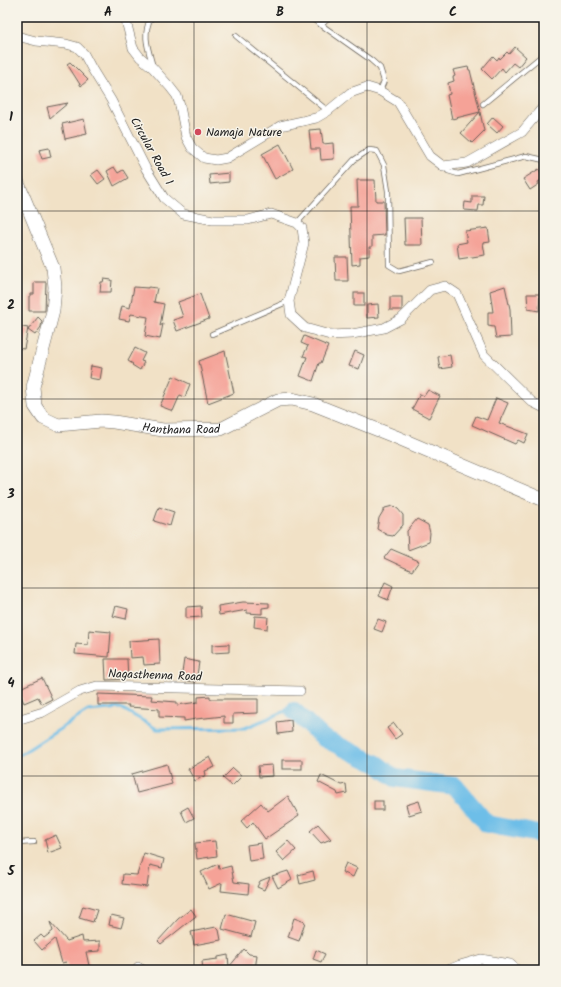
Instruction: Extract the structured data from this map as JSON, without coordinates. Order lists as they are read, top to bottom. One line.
{"streets":{"street":["Circular Road 1","Hanthana Road","Nagasthenna Road"]},"places":["Namaja Nature"],"grid":{"columns":["A","B","C"],"rows":["1","2","3","4","5"]}}
